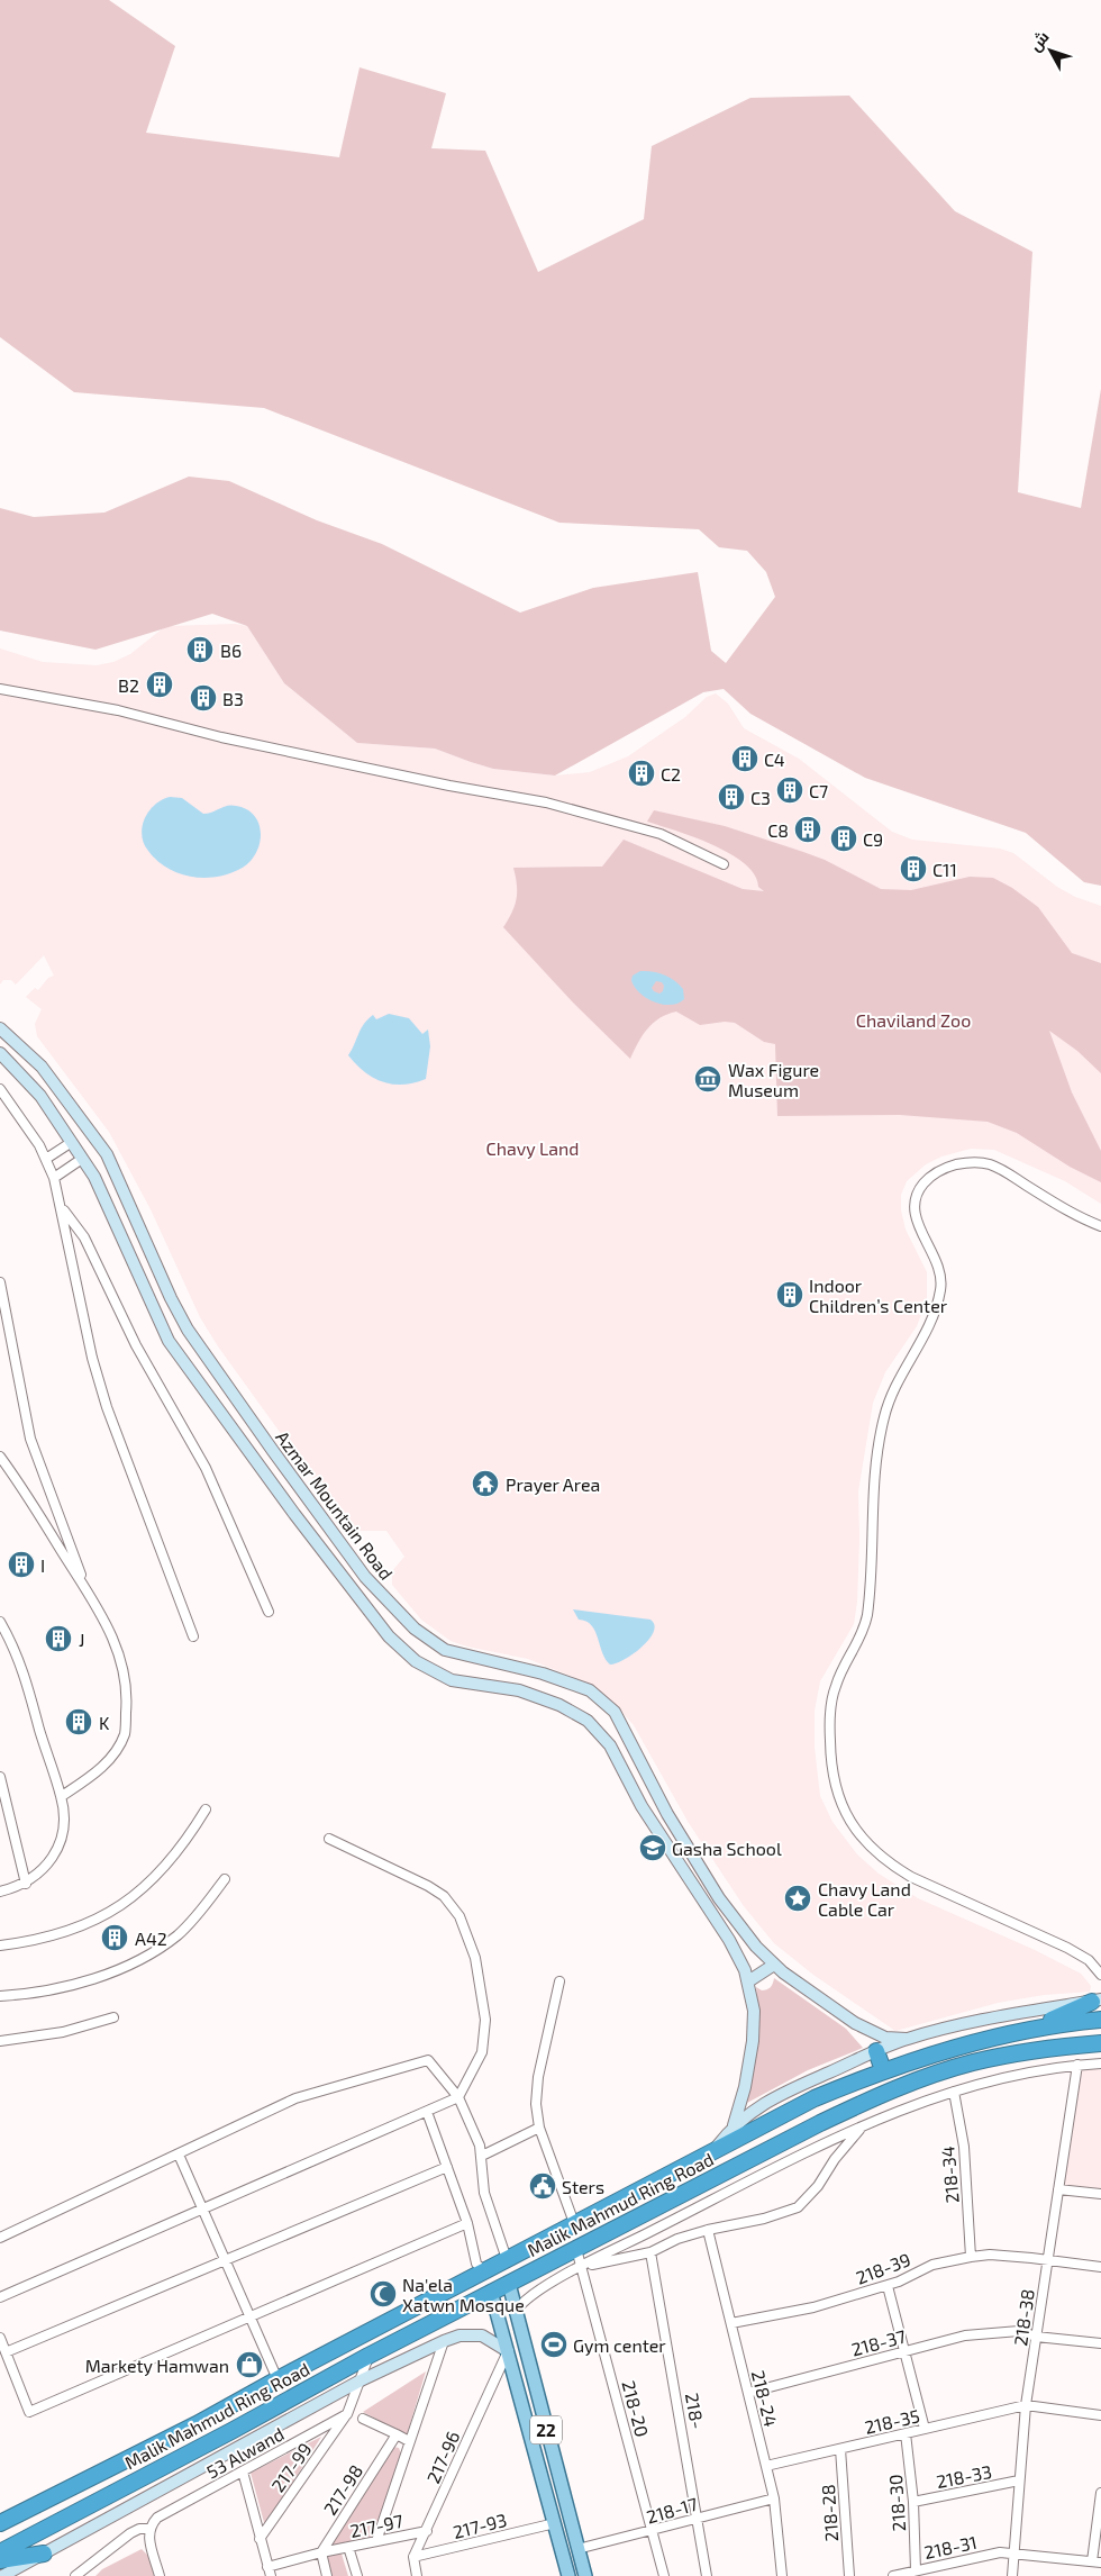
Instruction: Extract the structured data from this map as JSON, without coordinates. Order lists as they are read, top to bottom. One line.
{"streets":{"highway":["Malik Mahmud Ring Road"],"main road":["Azmar Mountain Road","22"],"street":["218-34","218-39","218-38","218-37","218-24","218-20","218-","218-35","53 Alwand","217-96","217-99","218-33","217-98","218-30","218-17","218-28","217-97","217-93","218-31"]},"crossings":[["218-34","218-39"],["Malik Mahmud Ring Road","218-20"],["Malik Mahmud Ring Road","22"],["218-39","218-38"],["218-39","218-24"],["218-38","218-37"],["218-38","218-35"],["218-38","218-33"],["218-38","218-31"],["218-37","218-24"],["218-24","218-35"],["218-24","218-17"],["218-20","218-17"],["218-","218-17"],["218-35","218-30"],["218-35","218-28"],["22","217-96"],["22","218-17"],["22","217-93"],["53 Alwand","217-99"],["217-96","217-97"],["217-96","217-93"],["218-33","218-30"],["217-98","217-97"],["218-30","218-31"]],"parks":["Chaviland Zoo","Chavy Land"],"places":{"building":["B6","B2","B3","C4","C2","C7","C3","C8","C9","C11","Indoor Children’s Center","I","J","K","A42"],"museum":["Wax Figure Museum"],"temple":["Prayer Area"],"school or university":["Gasha School"],"place":["Chavy Land Cable Car"],"public building":["Sters"],"mosque":["Na'ela Xatwn Mosque"],"sports":["Gym center"],"shop":["Markety Hamwan"]},"north":"top left"}
